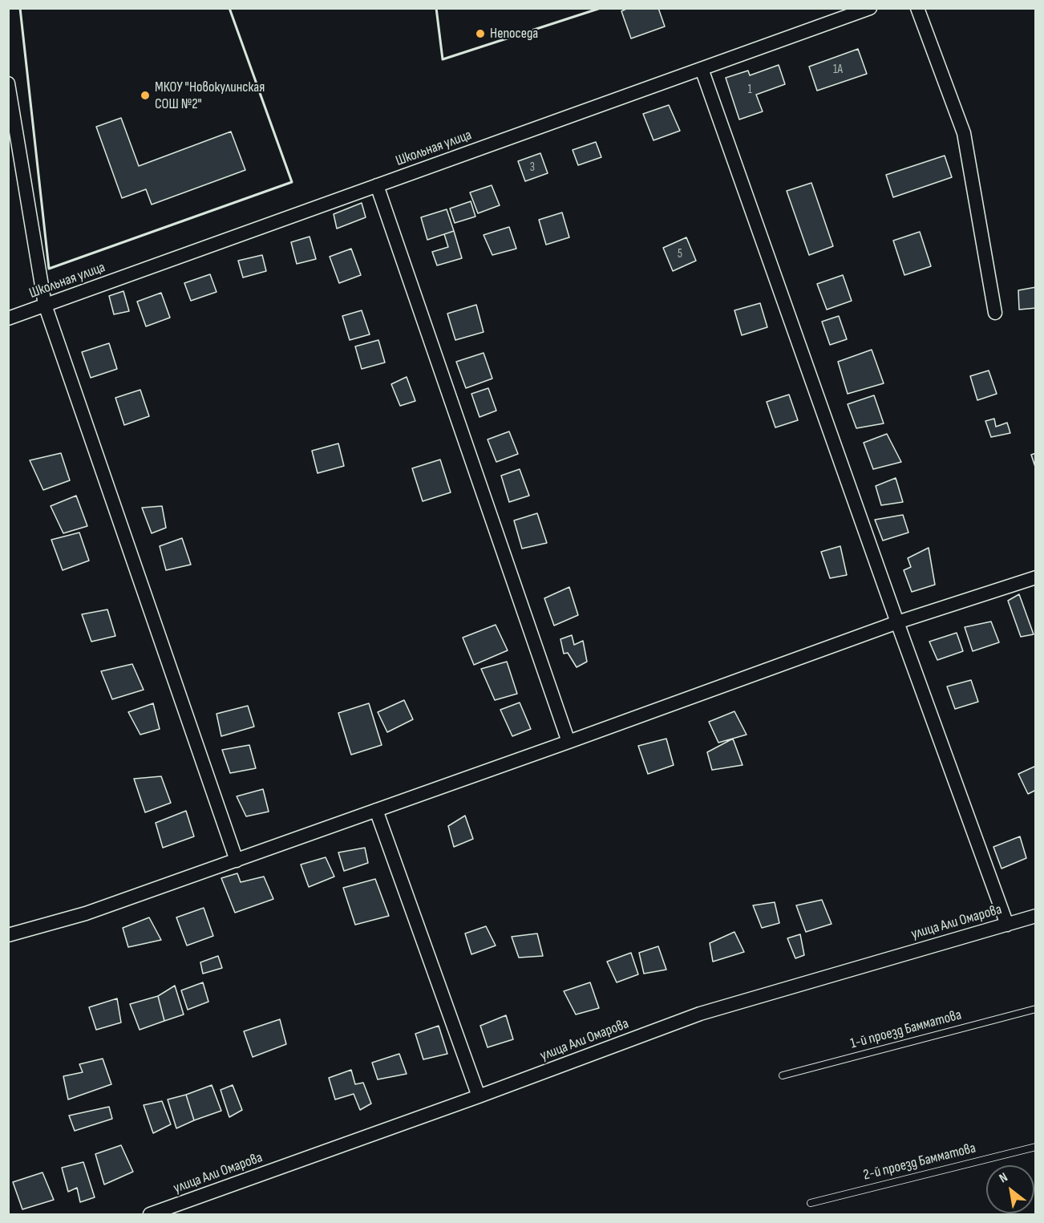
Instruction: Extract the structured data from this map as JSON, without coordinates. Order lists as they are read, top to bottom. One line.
{"streets":{"street":["Школьная улица","улица Али Омарова"],"lane":["1-й проезд Бамматова","2-й проезд Бамматова"]},"places":["Непоседа","МКОУ \"Новокулинская СОШ №2\""],"house_numbers":["1А","1","3","5"],"north":"top left"}
